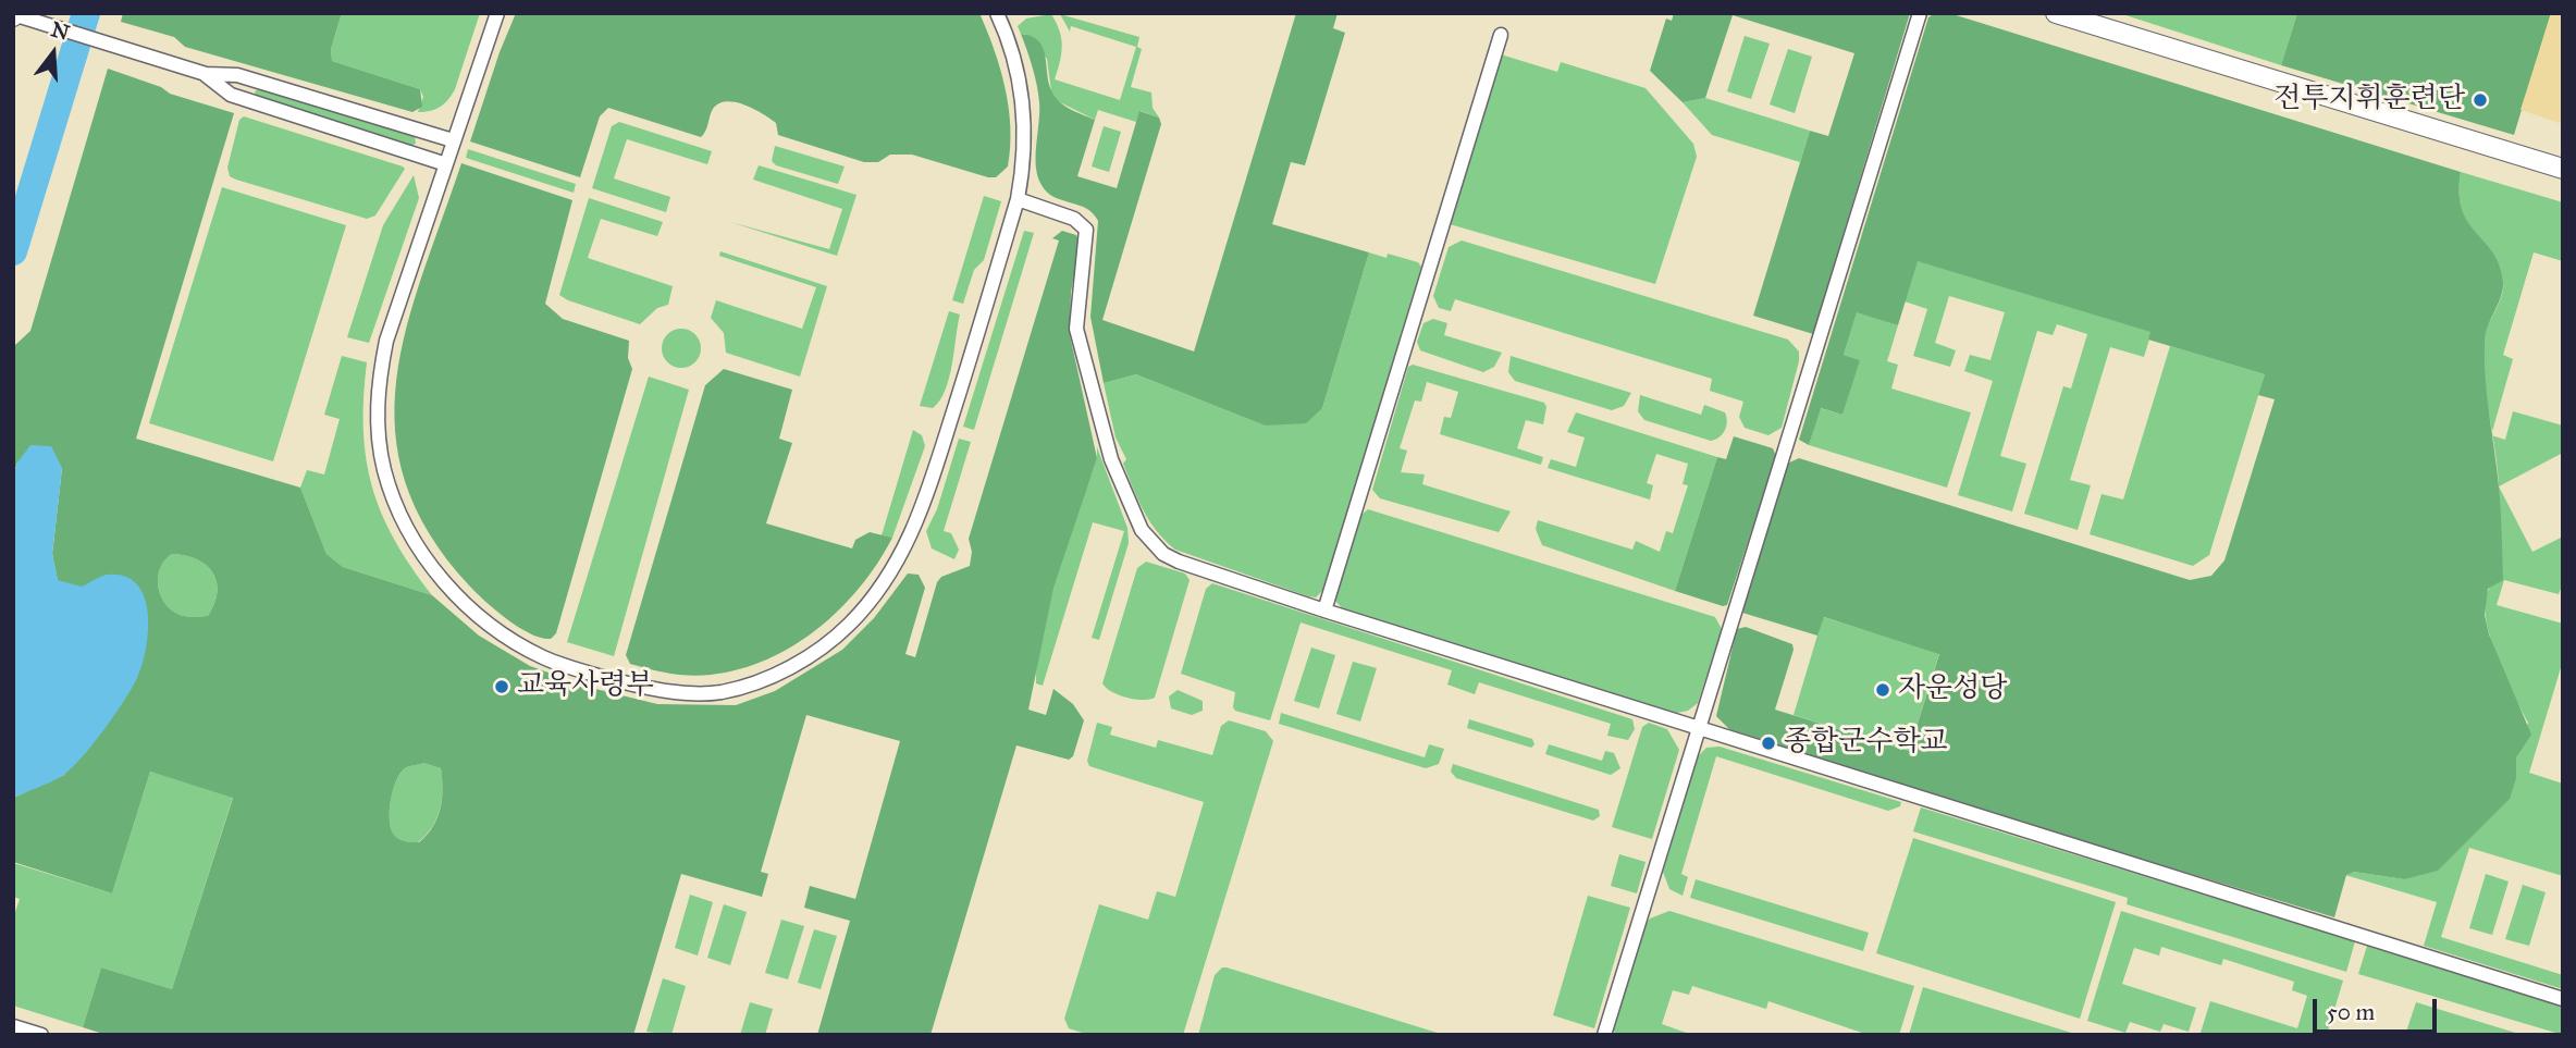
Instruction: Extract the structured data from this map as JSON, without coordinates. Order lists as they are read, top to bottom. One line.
{"places":["전투지휘훈련단","교육사령부","자운성당","종합군수학교"],"scale_bar":"50 m","north":"top"}
